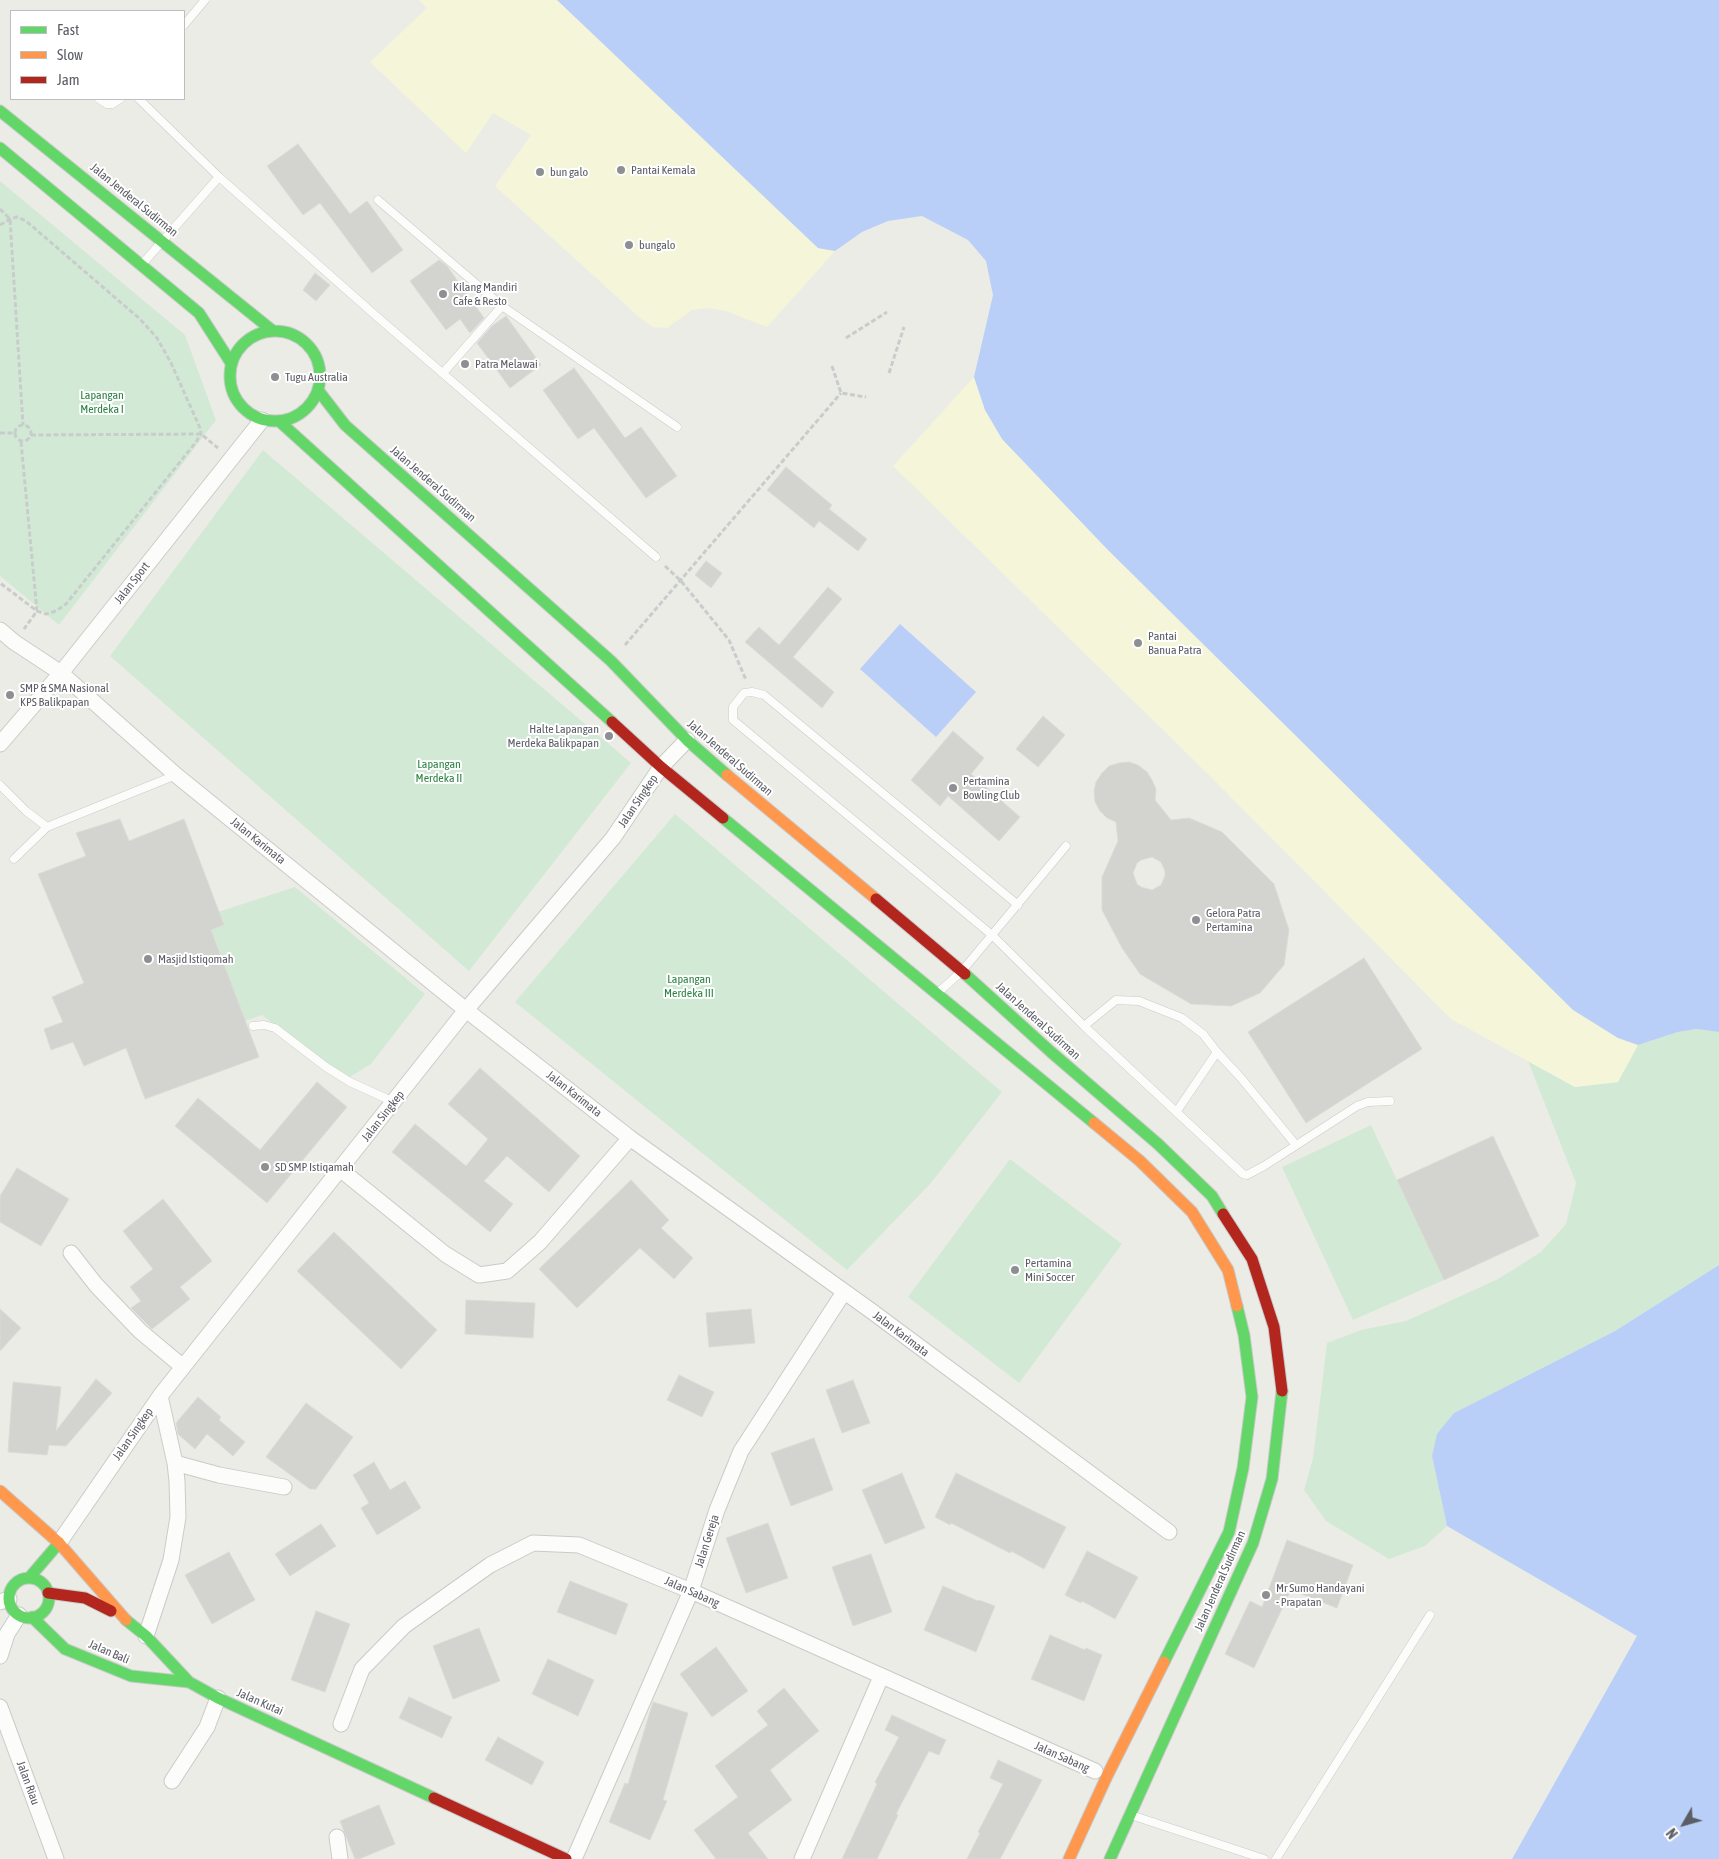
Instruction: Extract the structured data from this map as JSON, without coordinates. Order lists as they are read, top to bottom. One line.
{"streets":{"main road":["Jalan Jenderal Sudirman","Jalan Bali","Jalan Kutai"],"street":["Jalan Sport","Jalan Singkep","Jalan Karimata","Jalan Gereja","Jalan Sabang","Jalan Riau"]},"crossings":[["Jalan Jenderal Sudirman","Jalan Sport"],["Jalan Jenderal Sudirman","Jalan Singkep"],["Jalan Sport","Jalan Karimata"],["Jalan Singkep","Jalan Karimata"],["Jalan Singkep","Jalan Kutai"],["Jalan Karimata","Jalan Gereja"],["Jalan Gereja","Jalan Sabang"],["Jalan Bali","Jalan Kutai"]],"parks":["Lapangan Merdeka I","Lapangan Merdeka II","Lapangan Merdeka III"],"places":["Pantai Kemala","bun galo","bungalo","Kilang Mandiri Cafe & Resto","Patra Melawai","Tugu Australia","Pantai Banua Patra","SMP & SMA Nasional KPS Balikpapan","Halte Lapangan Merdeka Balikpapan","Pertamina Bowling Club","Gelora Patra Pertamina","Masjid Istiqomah","SD SMP Istiqamah","Pertamina Mini Soccer","Mr Sumo Handayani - Prapatan"],"legend":["Fast","Slow","Jam"],"north":"bottom left"}
